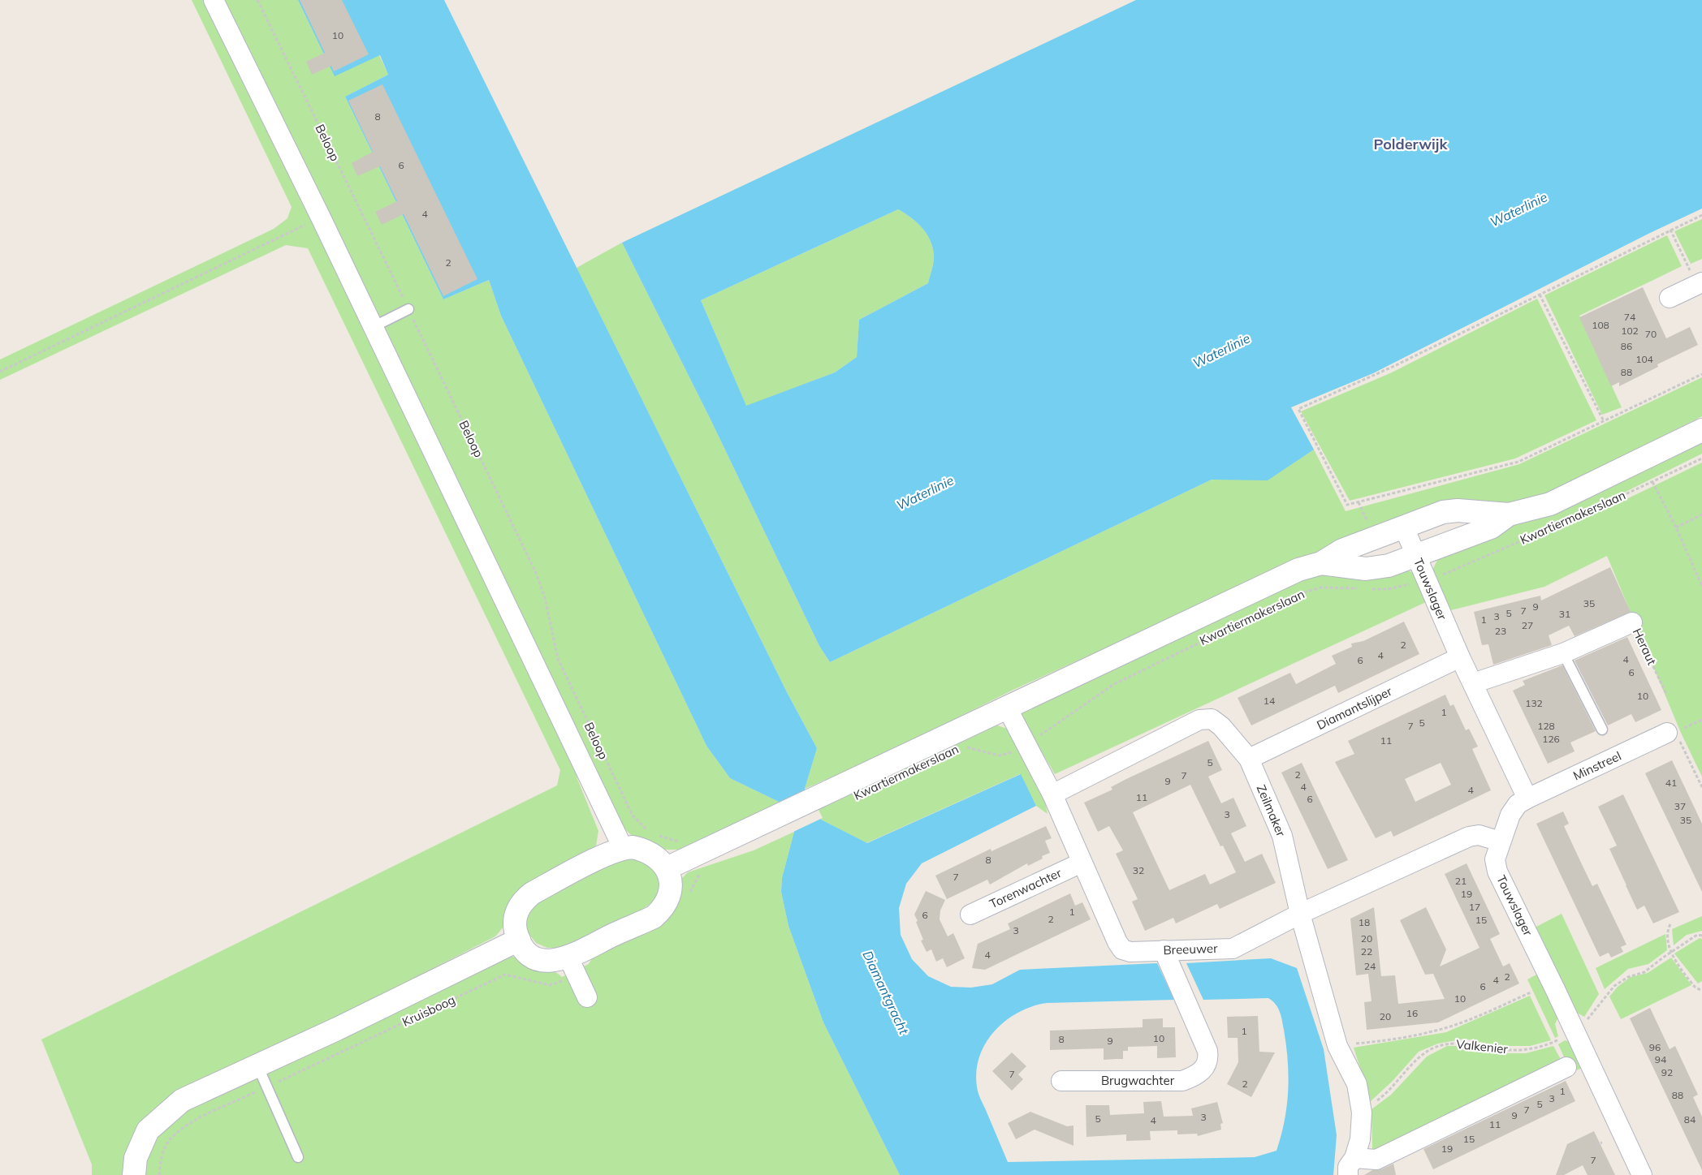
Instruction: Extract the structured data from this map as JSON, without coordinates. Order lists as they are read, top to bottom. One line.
{"streets":{"main road":["Kwartiermakerslaan","Kruisboog"],"street":["Beloop","Touwslager","Heraut","Diamantslijper","Minstreel","Zeilmaker","Torenwachter","Breeuwer","Brugwachter"],"path":["Valkenier"]},"crossings":[["Kwartiermakerslaan","Touwslager"],["Kwartiermakerslaan","Breeuwer"],["Touwslager","Heraut"],["Touwslager","Diamantslijper"],["Touwslager","Minstreel"],["Touwslager","Breeuwer"],["Touwslager","Valkenier"],["Diamantslijper","Zeilmaker"],["Zeilmaker","Breeuwer"],["Zeilmaker","Valkenier"],["Torenwachter","Breeuwer"],["Breeuwer","Brugwachter"]],"districts":["Polderwijk"],"water":["Waterlinie","Diamantgracht"],"house_numbers":["10","8","6","4","2","74","108","102","70","86","104","88","35","9","7","5","31","3","1","27","23","2","4","4","6","6","10","14","132","1","5","7","128","126","11","5","2","7","9","41","4","4","11","6","37","3","35","8","32","7","21","19","17","1","6","2","15","18","3","20","22","4","24","2","4","6","10","16","20","1","10","8","9","96","94","92","7","2","1","88","3","5","7","9","3","5","84","4","11","15","19","7"]}
